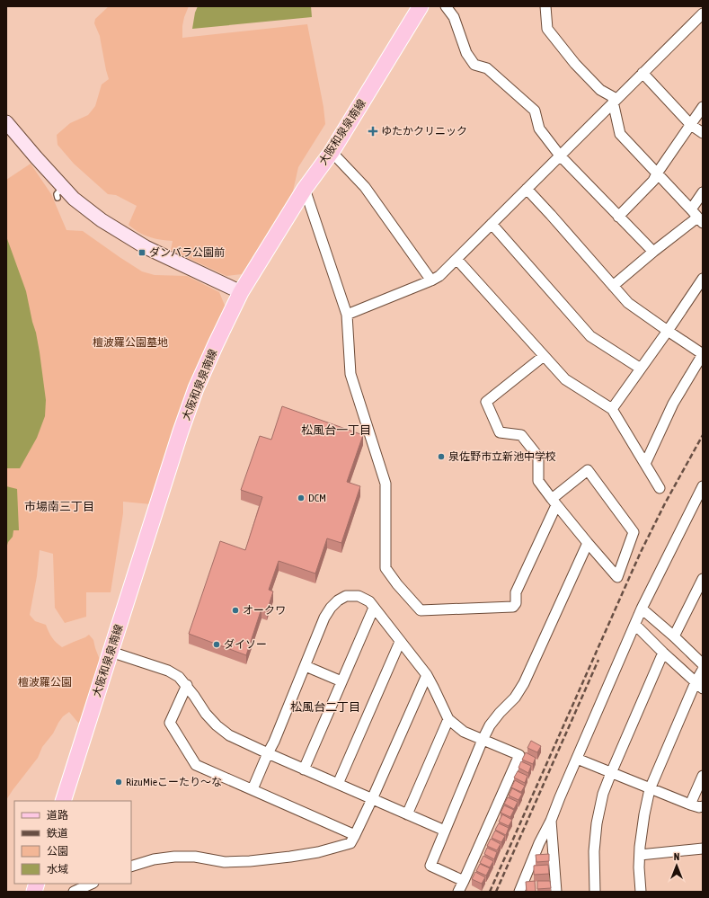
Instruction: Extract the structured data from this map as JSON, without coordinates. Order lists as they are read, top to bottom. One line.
{"streets":{"main road":["大阪和泉泉南線"]},"districts":["松風台一丁目","市場南三丁目","松風台二丁目"],"parks":["檀波羅公園墓地","檀波羅公園"],"places":{"health":["ゆたかクリニック"],"transit":["ダンバラ公園前"],"other":["泉佐野市立新池中学校","DCM","オークワ","ダイソー","RizuMieこーたり～な"]},"legend":["道路","鉄道","公園","水域"],"north":"top"}
